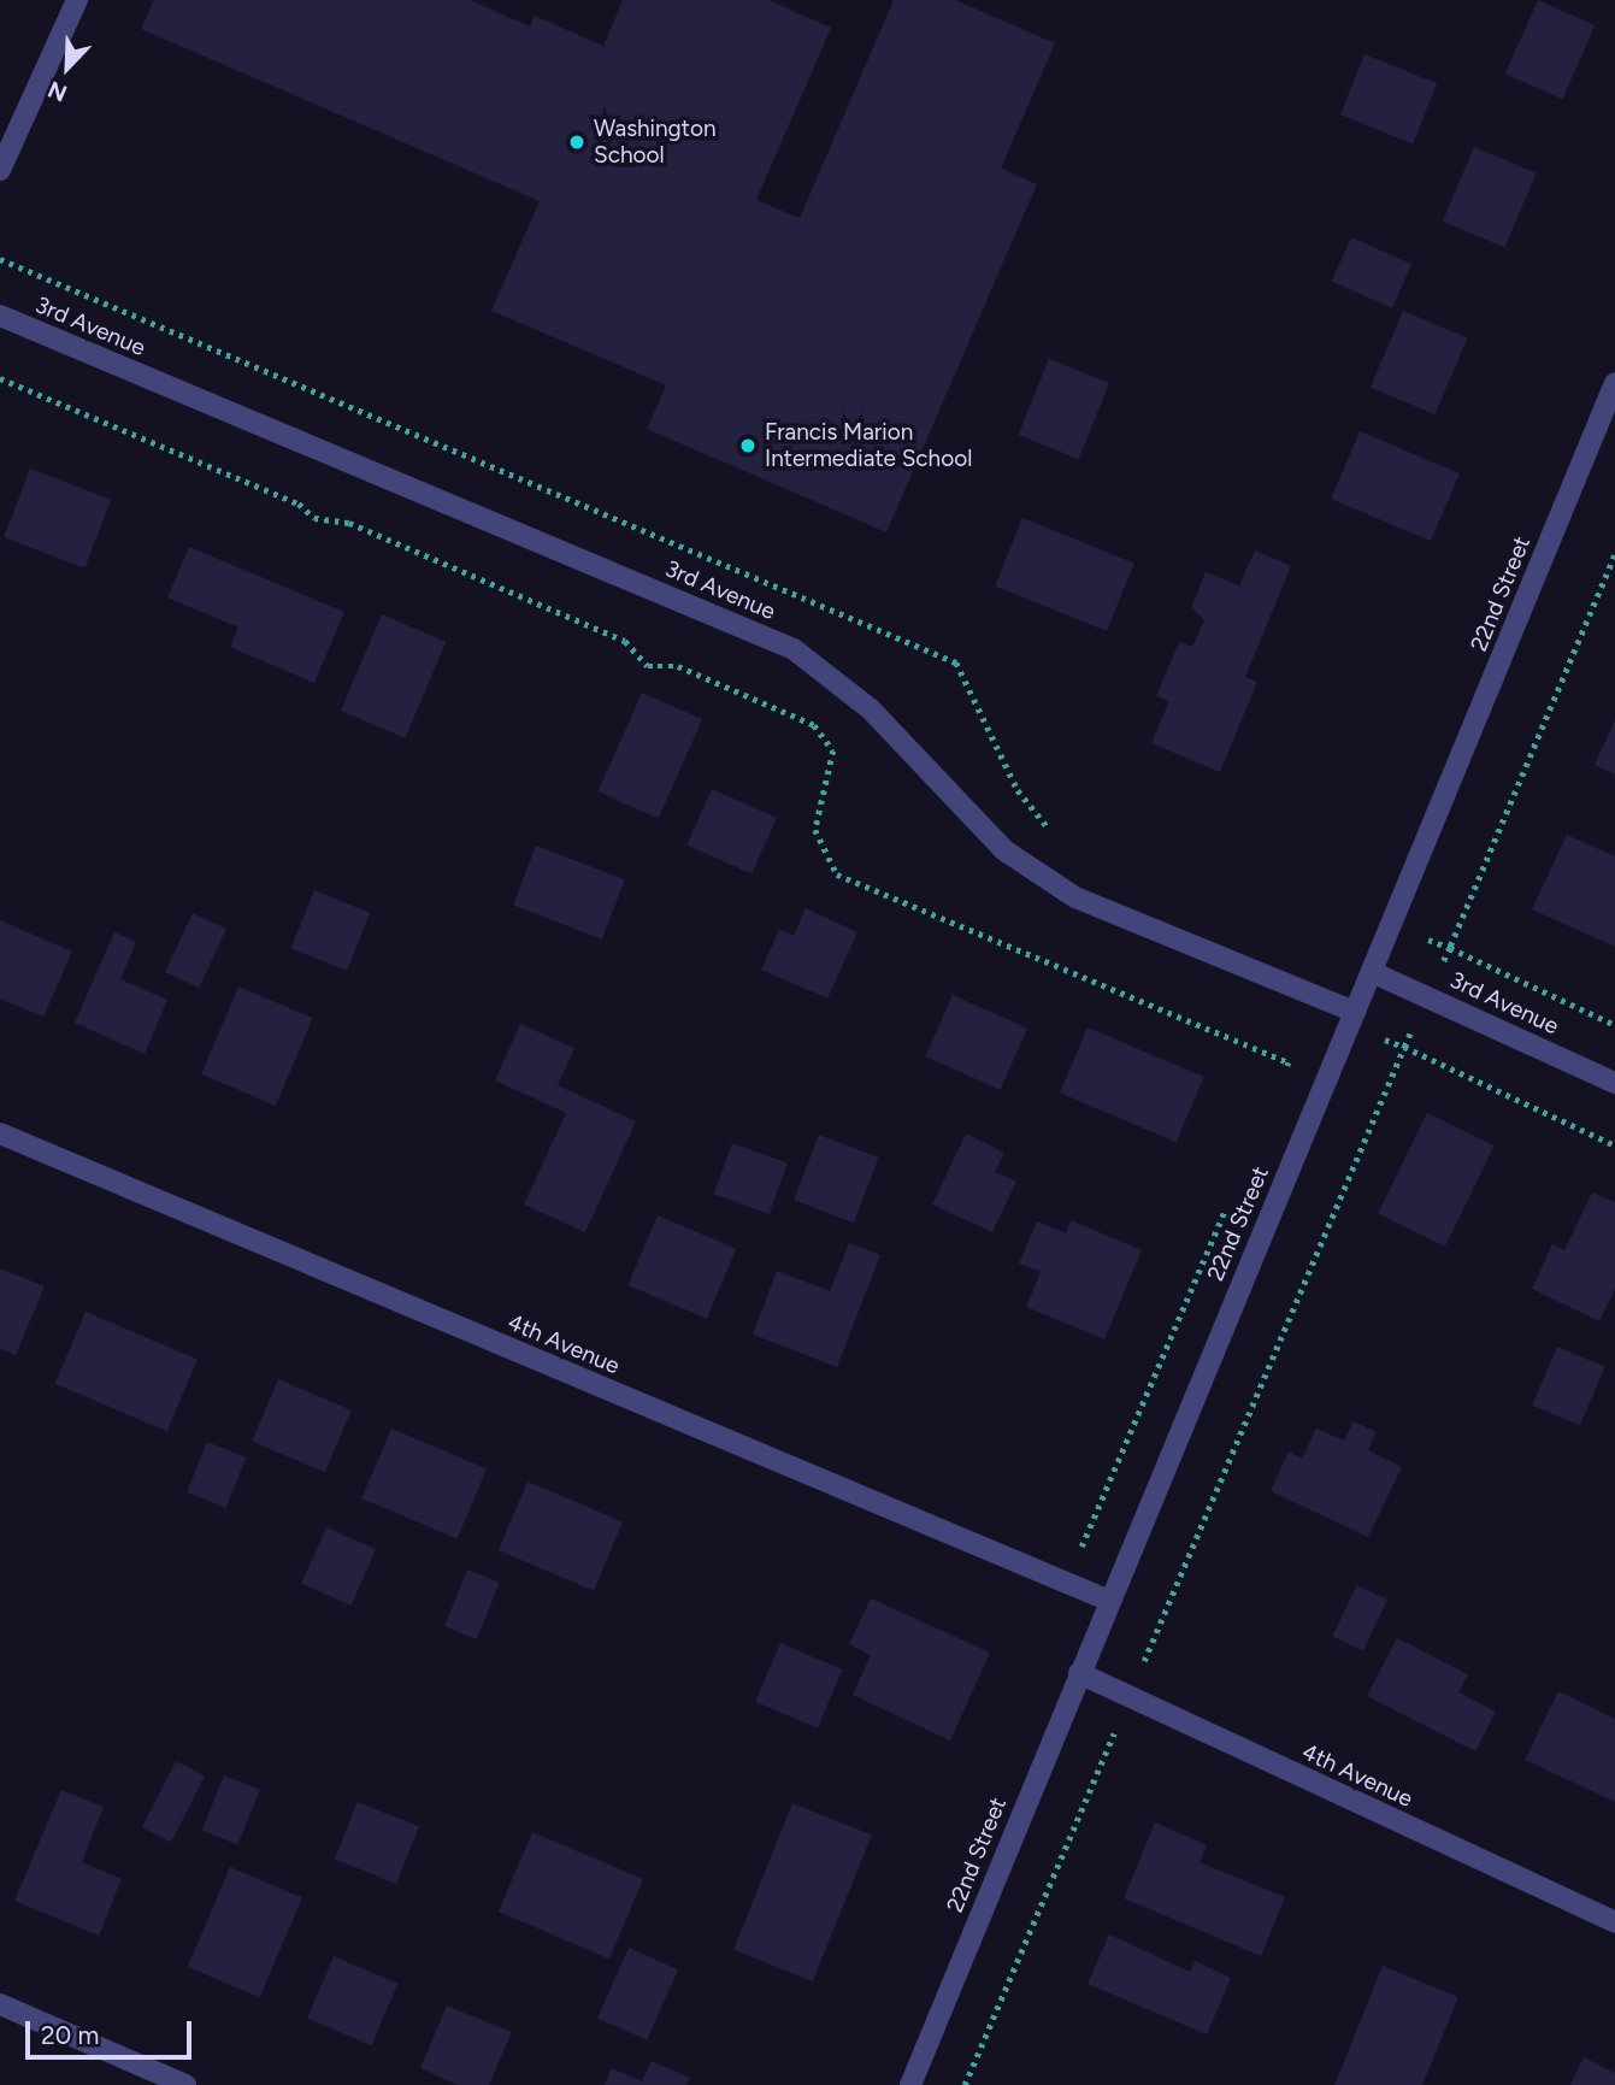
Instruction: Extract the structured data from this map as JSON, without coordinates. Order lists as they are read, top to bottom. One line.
{"streets":{"street":["3rd Avenue","22nd Street","4th Avenue"]},"crossings":[["3rd Avenue","22nd Street"],["22nd Street","4th Avenue"]],"places":["Washington School","Francis Marion Intermediate School"],"scale_bar":"20 m","north":"bottom left"}
